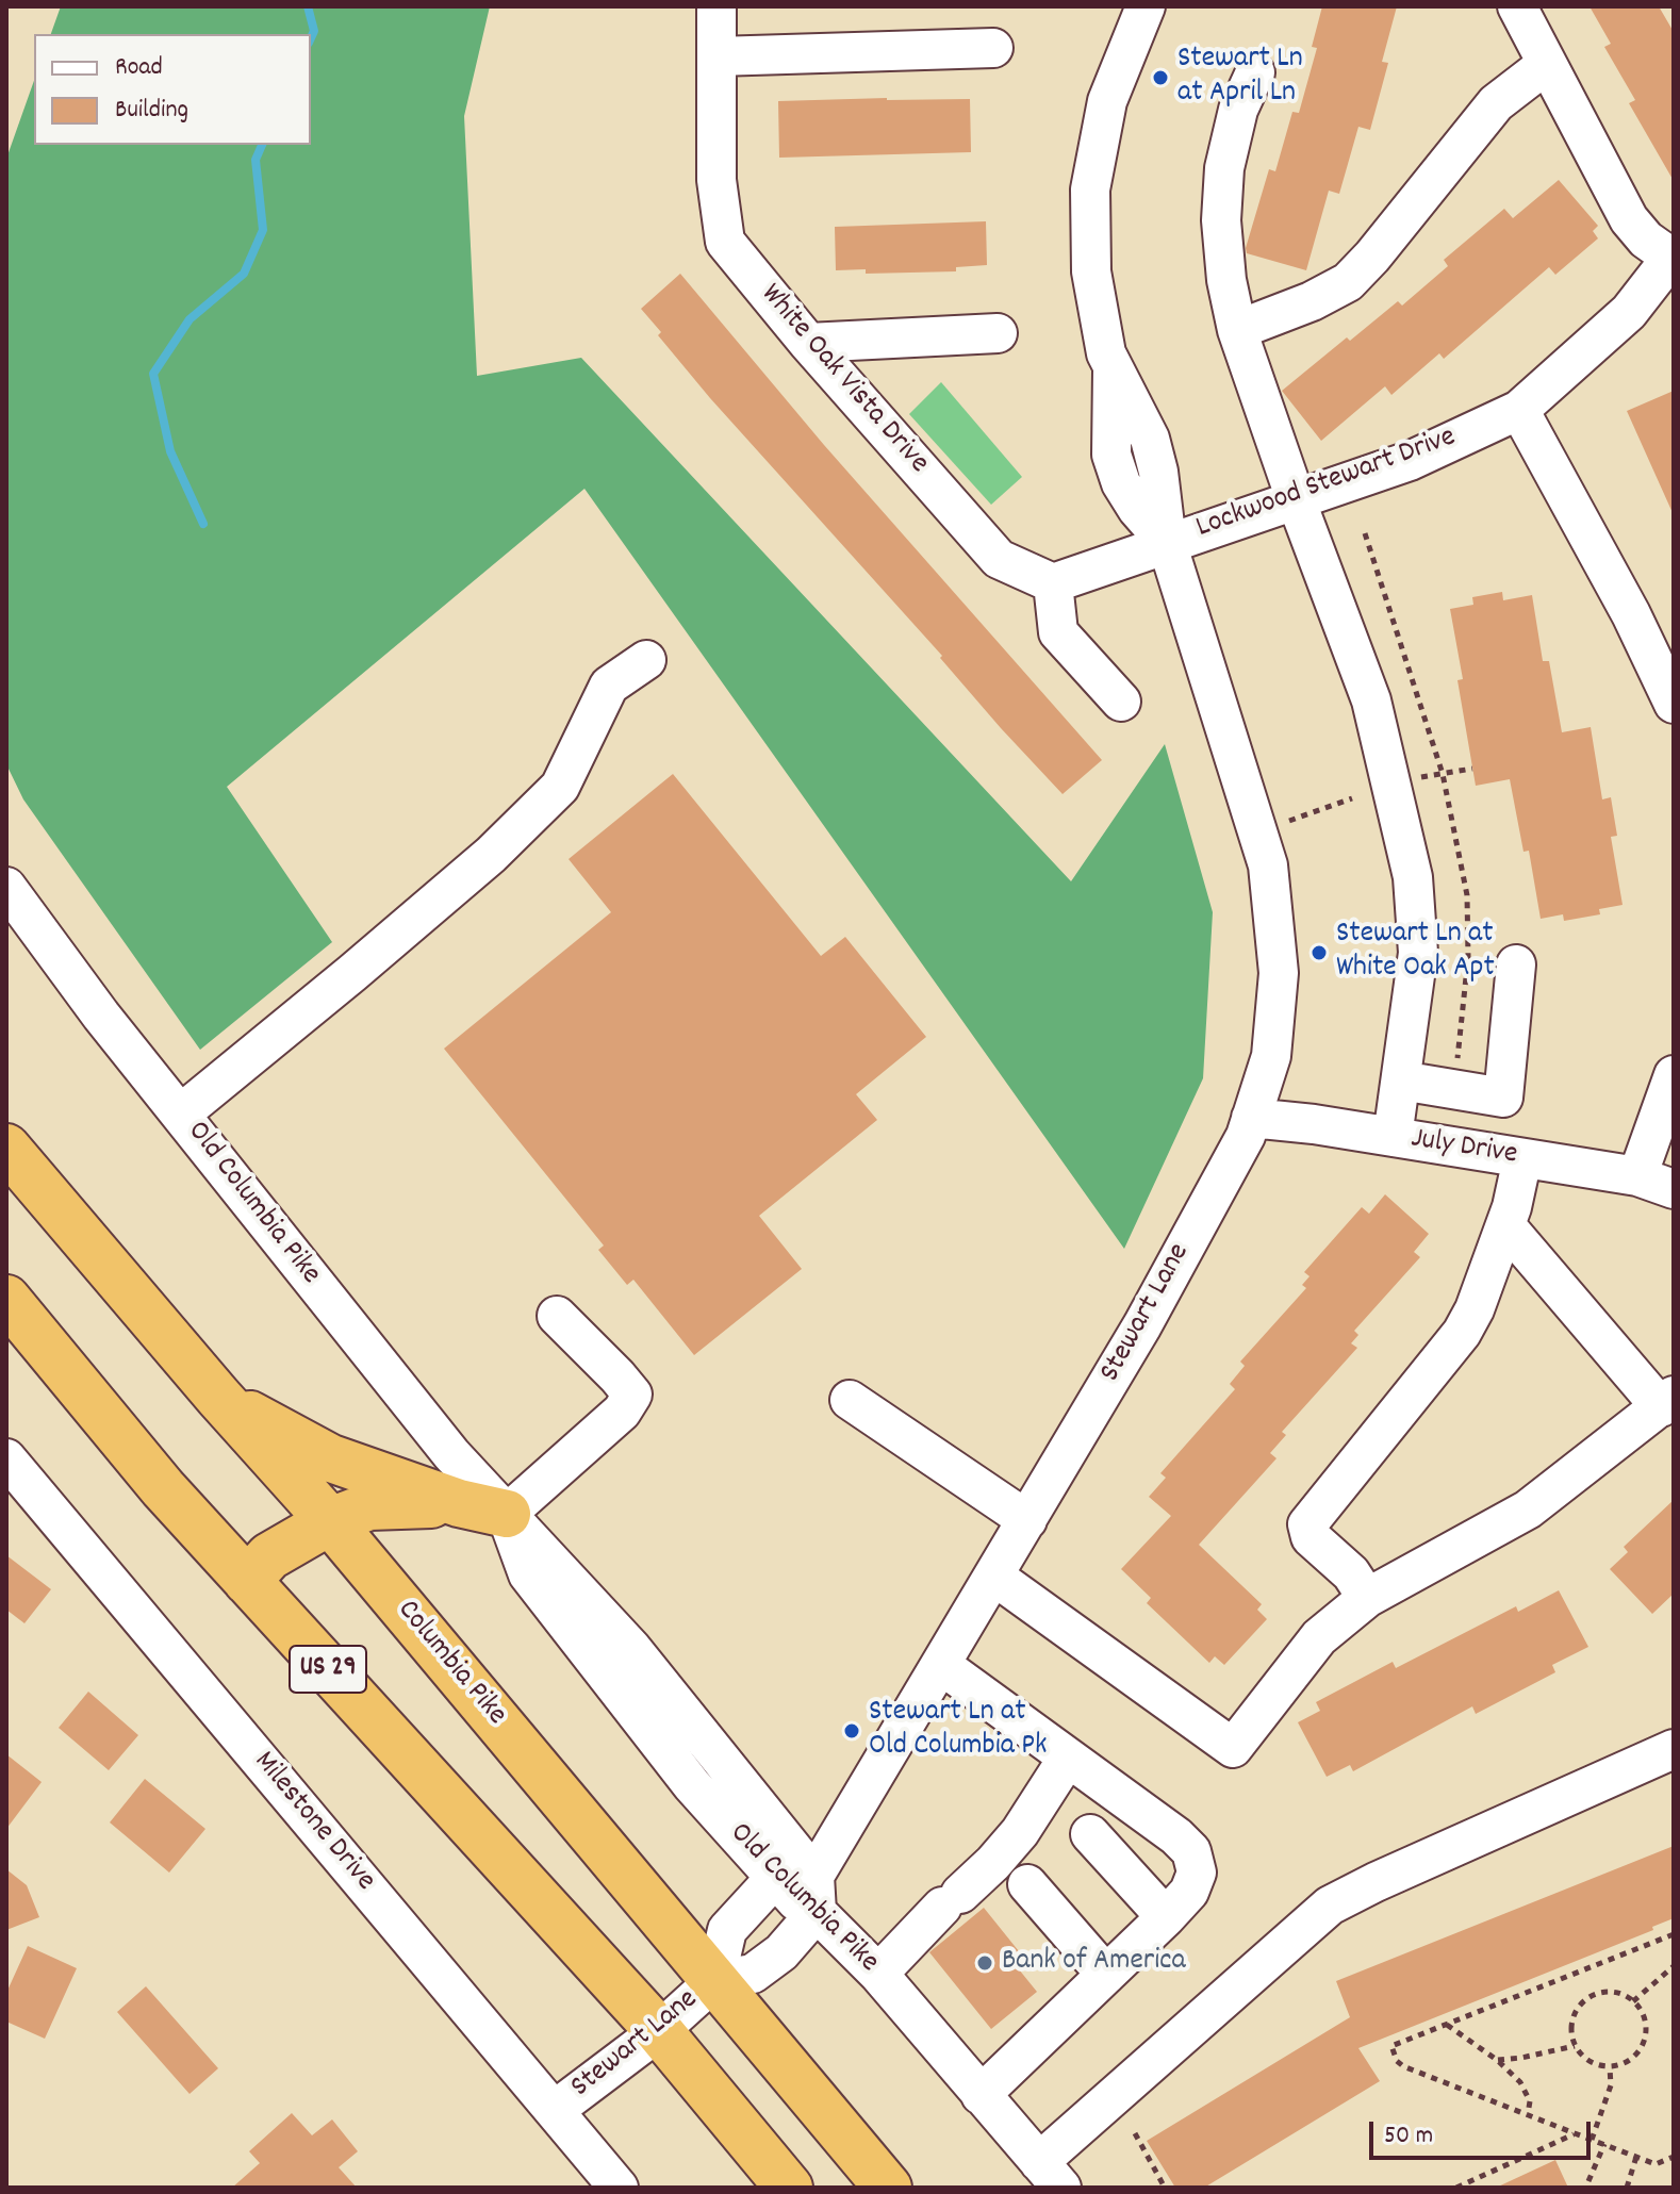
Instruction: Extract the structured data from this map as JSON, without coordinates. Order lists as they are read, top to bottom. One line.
{"streets":{"highway":["Columbia Pike","US 29"],"street":["White Oak Vista Drive","Lockwood Stewart Drive","July Drive","Old Columbia Pike","Stewart Lane","Milestone Drive"]},"crossings":[["Lockwood Stewart Drive","Stewart Lane"],["July Drive","Stewart Lane"],["Old Columbia Pike","Stewart Lane"],["Stewart Lane","Columbia Pike"],["Stewart Lane","US 29"],["Stewart Lane","Milestone Drive"]],"places":["Stewart Ln at April Ln","Stewart Ln at White Oak Apt","Stewart Ln at Old Columbia Pk","Bank of America"],"legend":["Road","Building"],"scale_bar":"50 m"}
